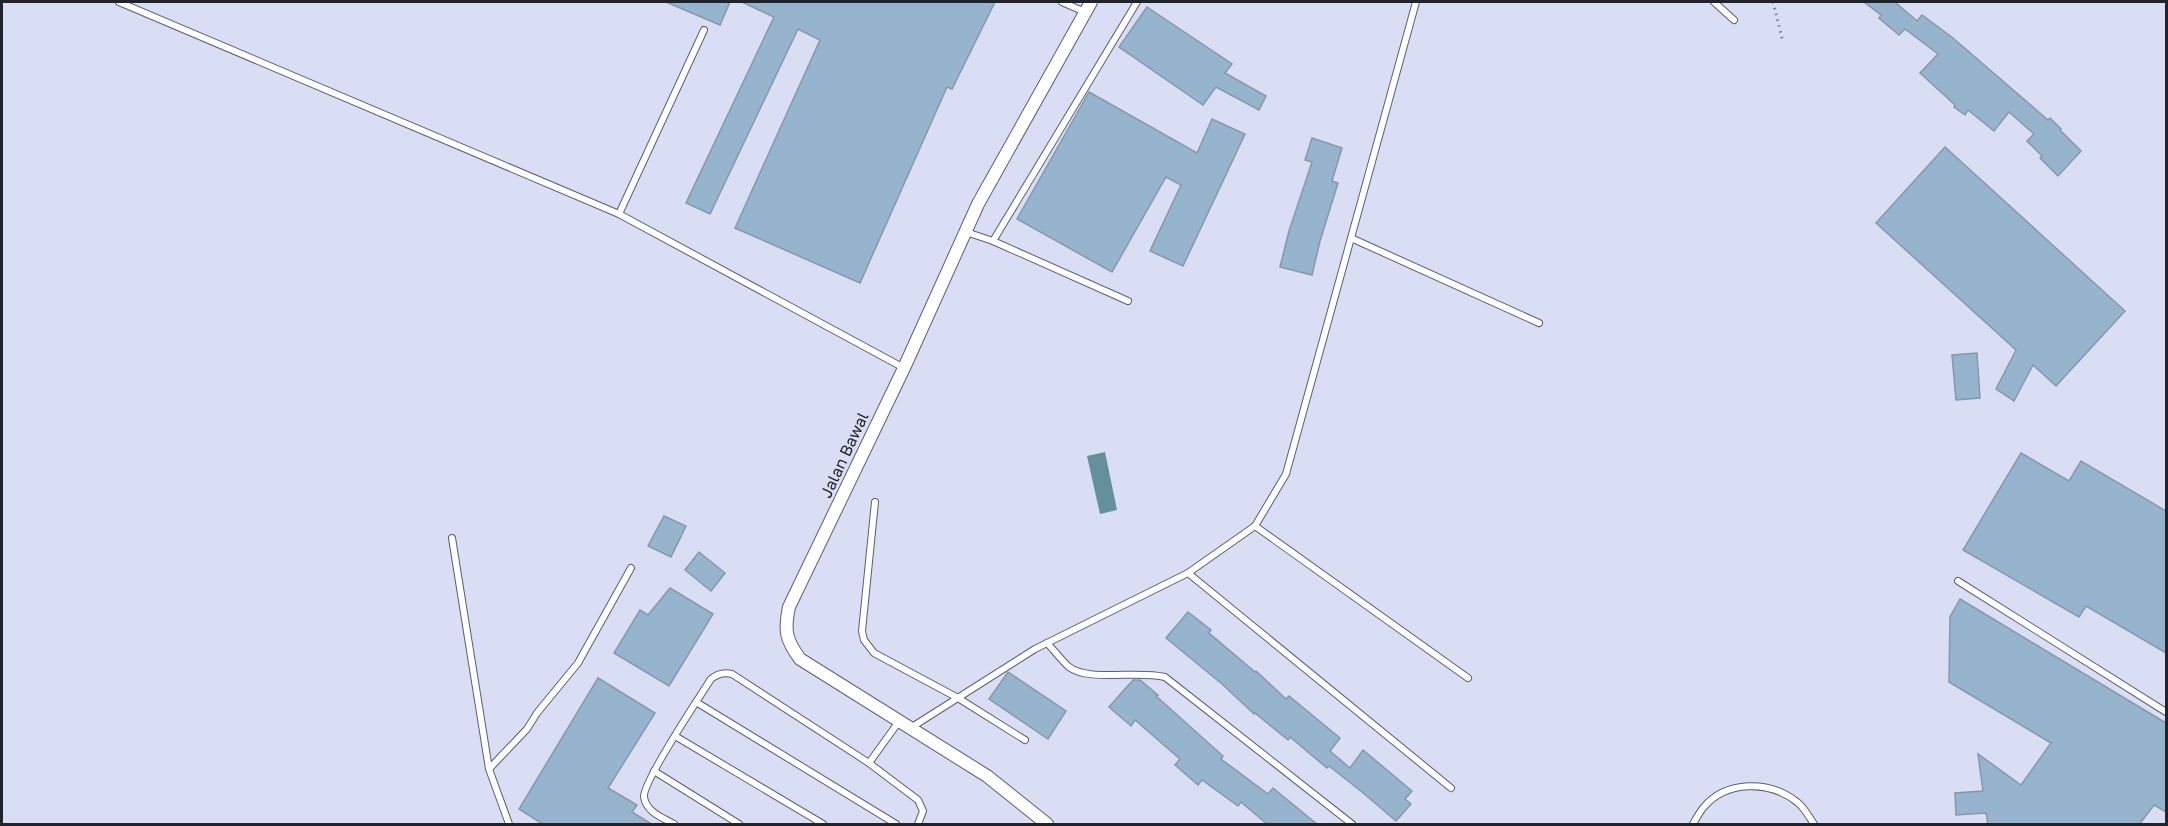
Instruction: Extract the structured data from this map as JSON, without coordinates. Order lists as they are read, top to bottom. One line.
{"streets":{"street":["Jalan Bawal"]}}
